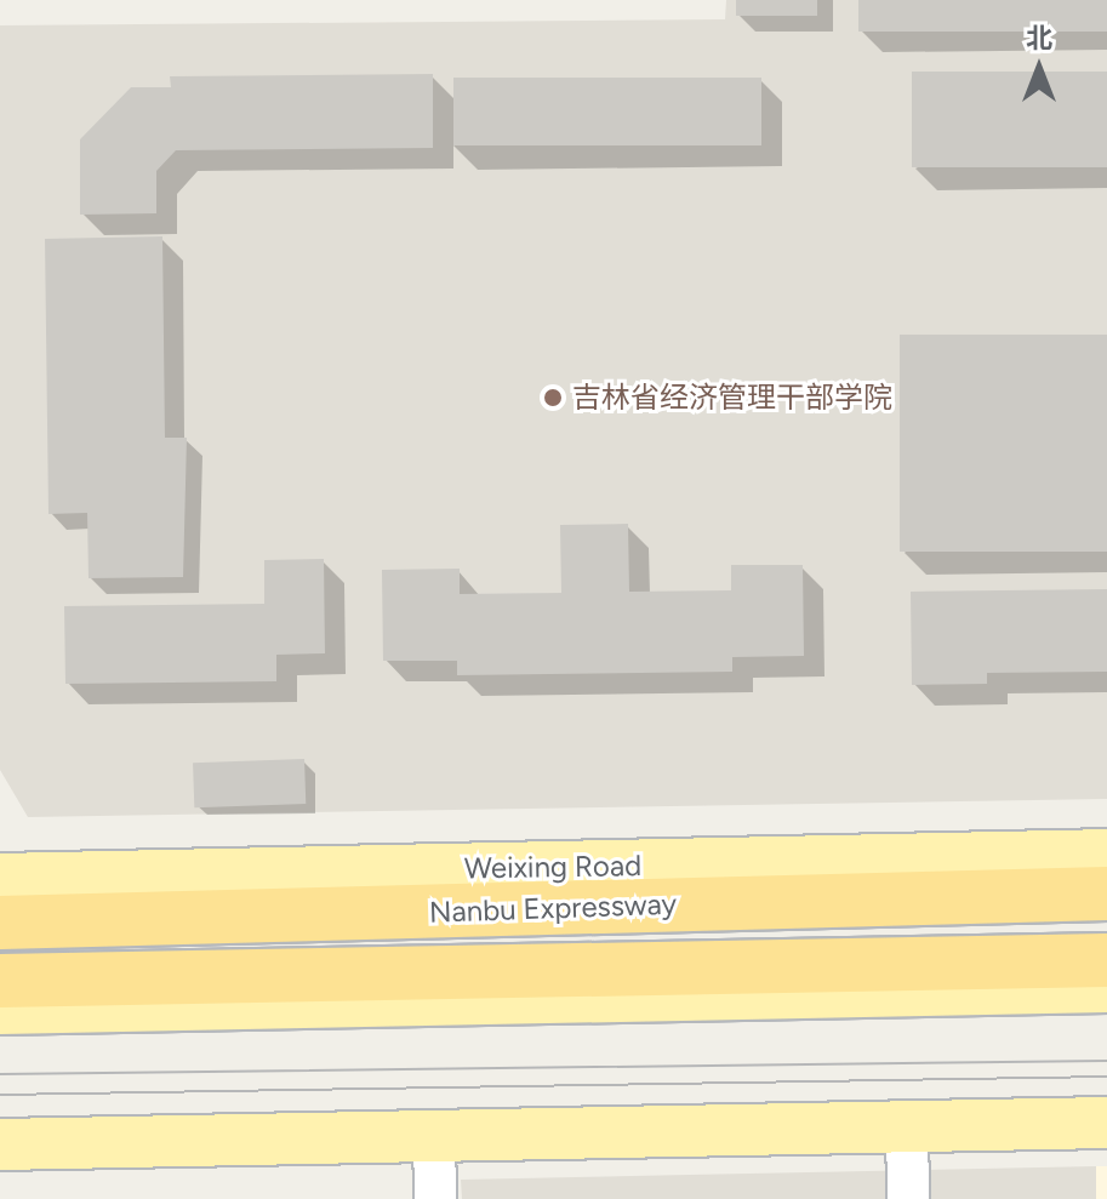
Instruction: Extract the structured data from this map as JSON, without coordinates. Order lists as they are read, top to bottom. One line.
{"streets":{"highway":["Nanbu Expressway"],"main road":["Weixing Road"]},"places":["吉林省经济管理干部学院"],"north":"top"}
